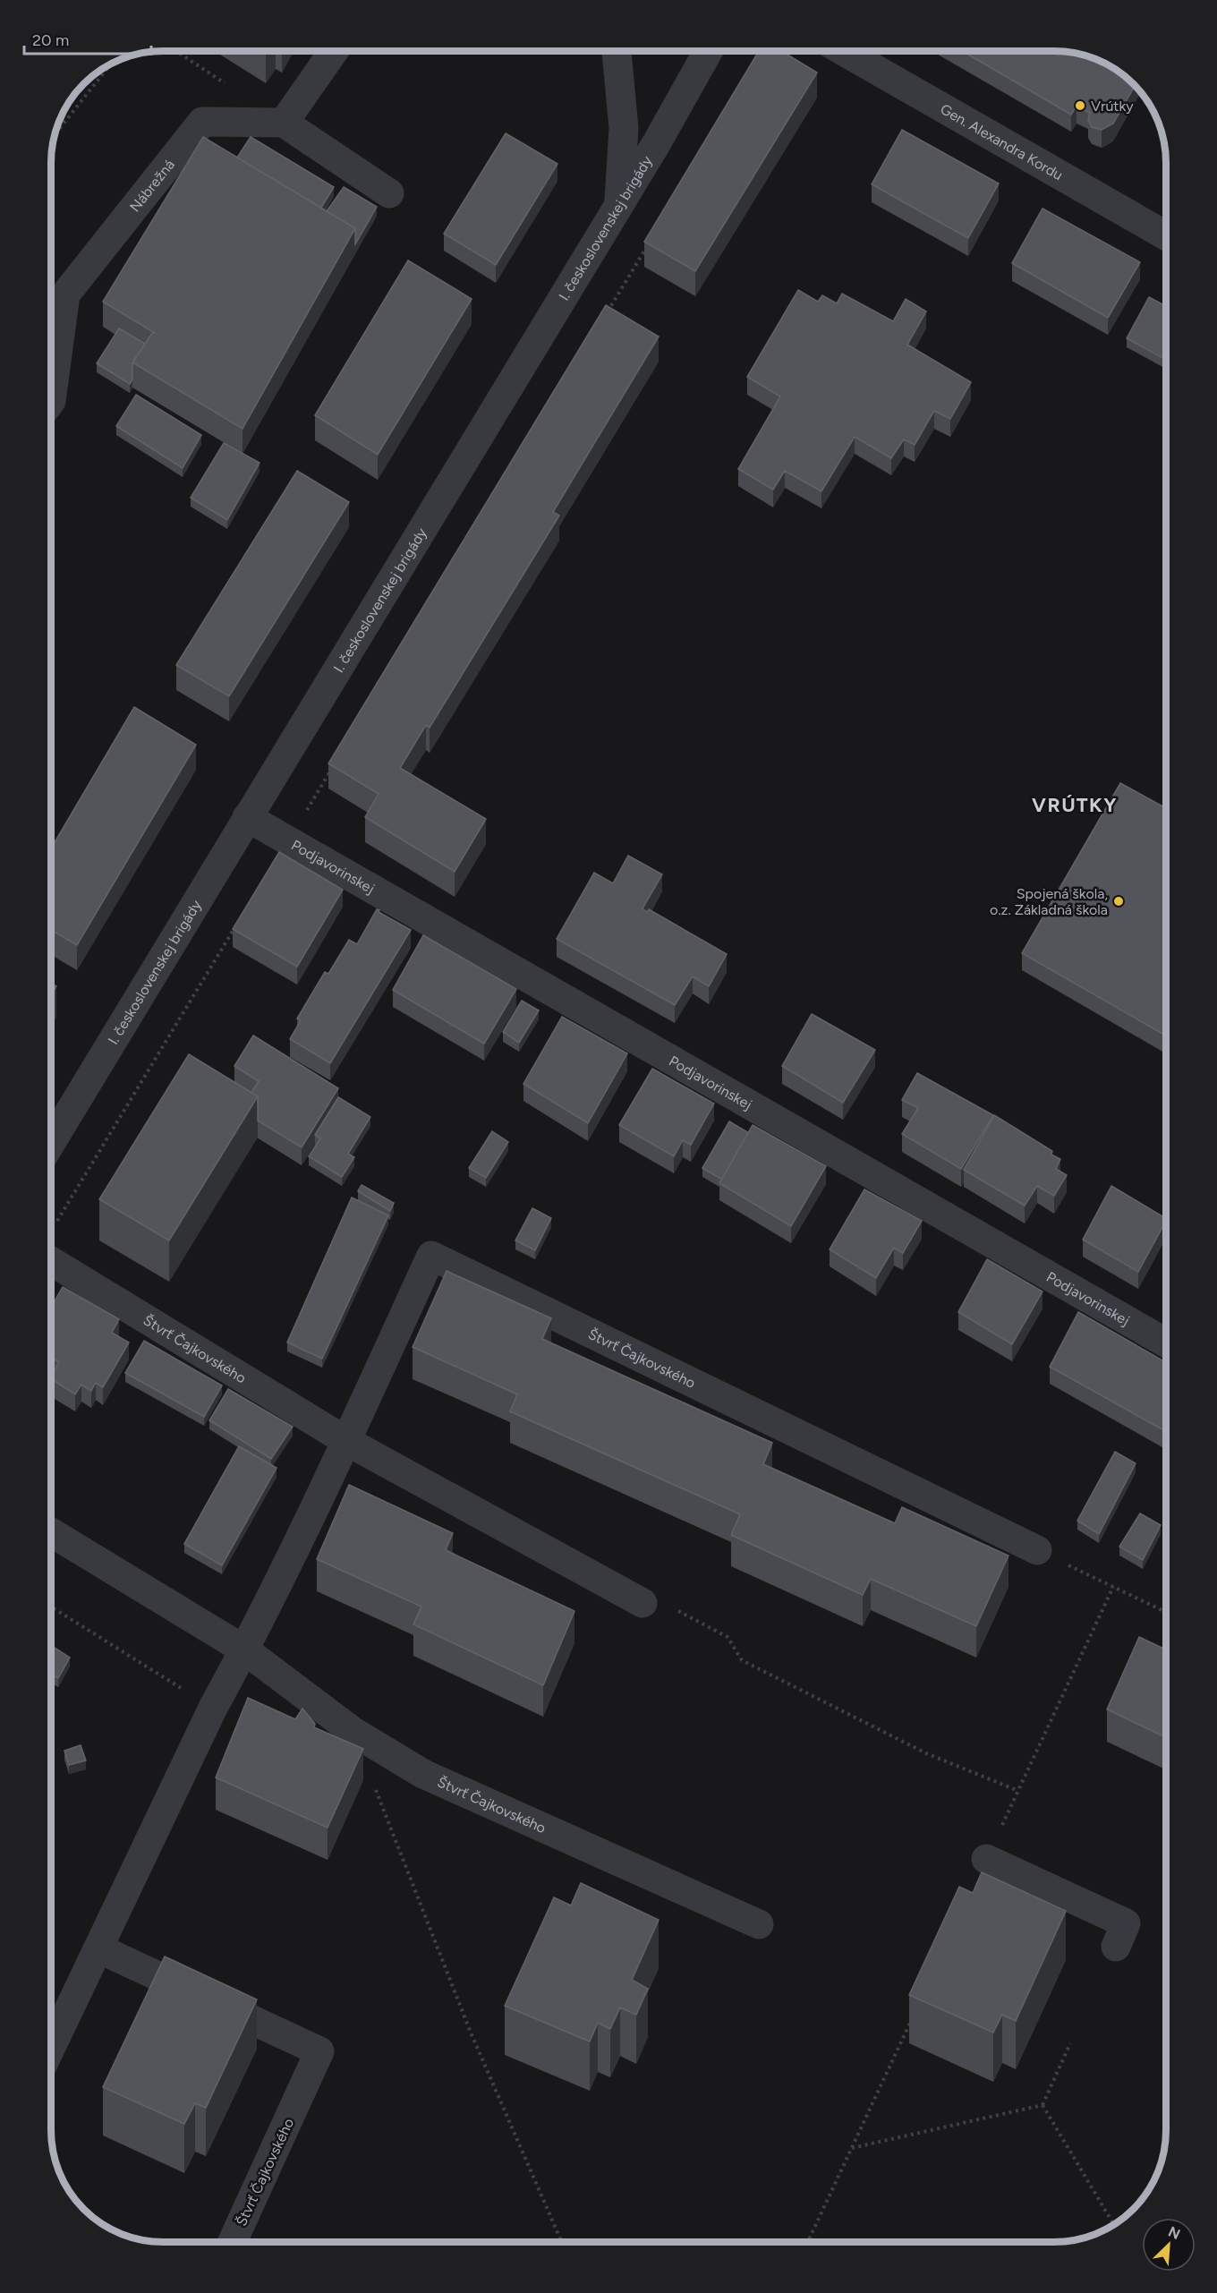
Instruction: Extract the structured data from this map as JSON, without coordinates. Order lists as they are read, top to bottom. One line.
{"streets":{"street":["Gen. Alexandra Kordu","Nábrežná","I. československej brigády","Podjavorinskej","Štvrť Čajkovského"]},"crossings":[["I. československej brigády","Podjavorinskej"]],"districts":["VRÚTKY"],"places":["Vrútky","Spojená škola, o.z. Základná škola"],"scale_bar":"20 m","north":"top right"}
